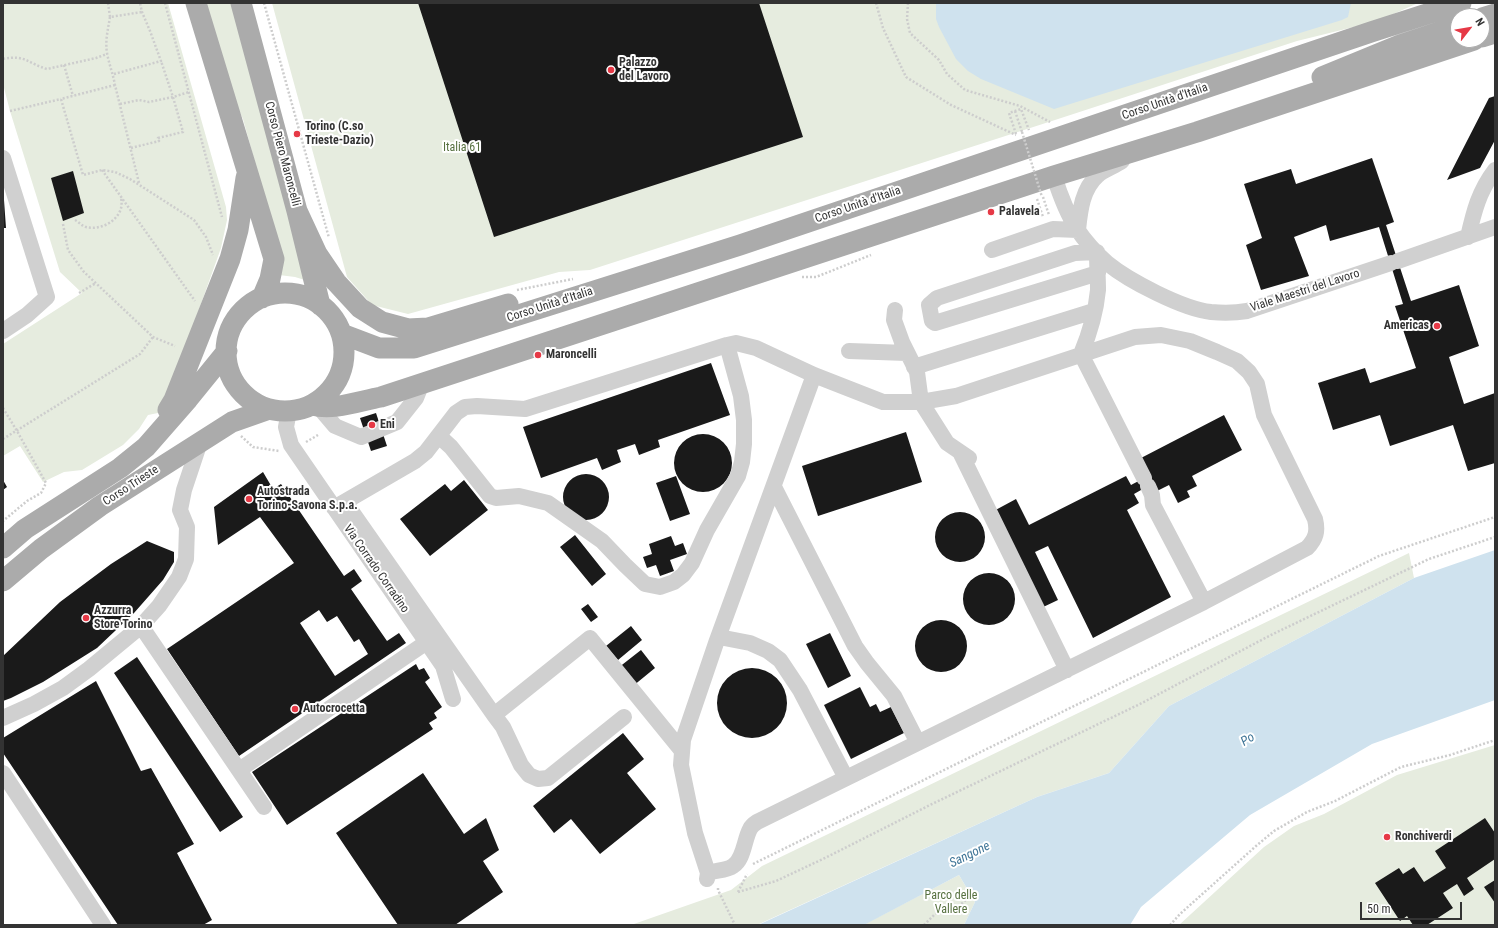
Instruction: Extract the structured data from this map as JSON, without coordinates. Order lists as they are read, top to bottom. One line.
{"streets":{"main road":["Corso Unità d'Italia","Corso Piero Maroncelli","Corso Trieste"],"street":["Viale Maestri del Lavoro","Via Corrado Corradino"]},"crossings":[["Corso Unità d'Italia","Corso Piero Maroncelli"],["Corso Unità d'Italia","Corso Trieste"],["Corso Unità d'Italia","Via Corrado Corradino"],["Corso Piero Maroncelli","Corso Trieste"],["Corso Piero Maroncelli","Via Corrado Corradino"],["Corso Trieste","Via Corrado Corradino"]],"water":["Po","Sangone"],"parks":["Italia 61","Parco delle Vallere"],"places":["Palazzo del Lavoro","Torino (C.so Trieste-Dazio)","Palavela","Americas","Maroncelli","Eni","Autostrada Torino-Savona S.p.a.","Azzurra Store Torino","Autocrocetta","Ronchiverdi"],"scale_bar":"50 m","north":"top right"}
